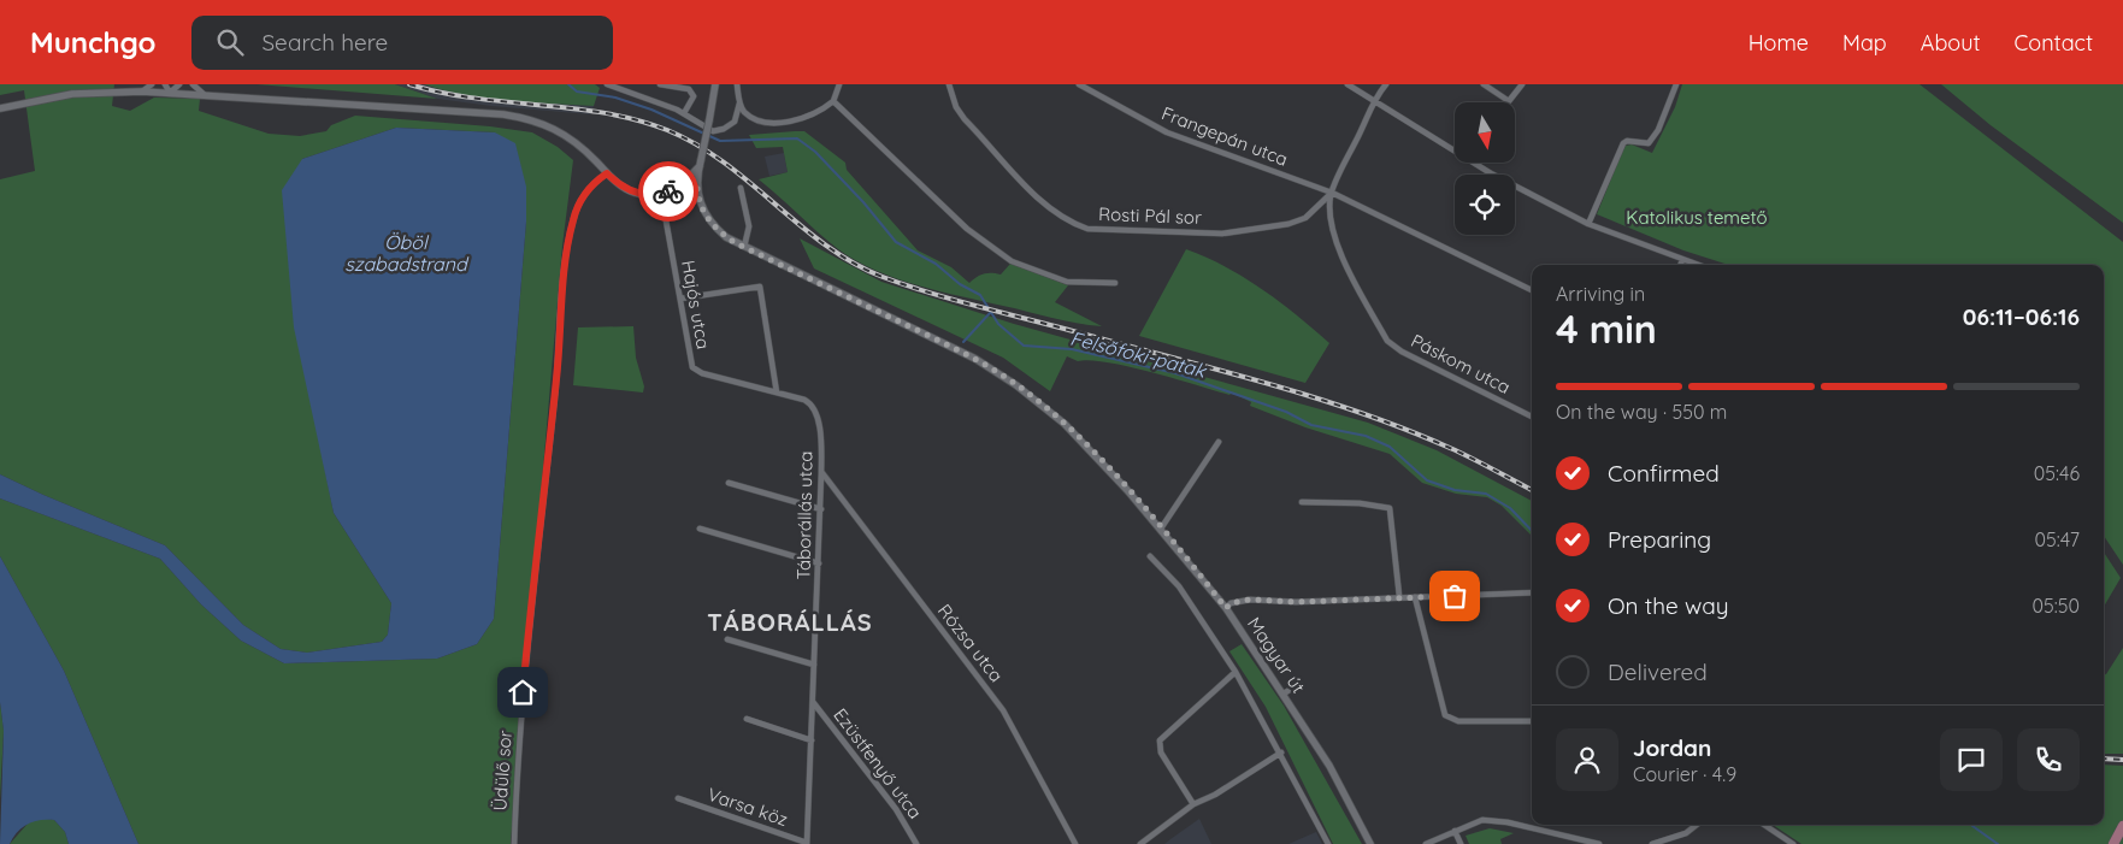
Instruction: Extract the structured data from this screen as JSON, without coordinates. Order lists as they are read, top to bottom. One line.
{"streets":{"street":["Frangepán utca","Rosti Pál sor","Hajós utca","Páskom utca","Táborállás utca","Rózsa utca","Magyar út","Ezüstfenyő utca","Üdülő sor","Varsa köz"]},"crossings":[["Frangepán utca","Rosti Pál sor"],["Frangepán utca","Páskom utca"],["Rosti Pál sor","Páskom utca"],["Hajós utca","Táborállás utca"],["Táborállás utca","Rózsa utca"],["Táborállás utca","Ezüstfenyő utca"],["Táborállás utca","Varsa köz"]],"districts":["TÁBORÁLLÁS"],"water":["Öböl szabadstrand","Felsőfoki-patak"],"parks":["Katolikus temető"],"north":"bottom","page":{"header":"Munchgo","search":"Search here","nav":["Home","Map","About","Contact"],"heading":["4 min","Arriving in","06:11–06:16"],"panel":["Jordan","Courier · 4.9"],"bar":"On the way · 550 m","list":[["Confirmed","05:46"],["Preparing","05:47"],["On the way","05:50"],"Delivered"]}}
